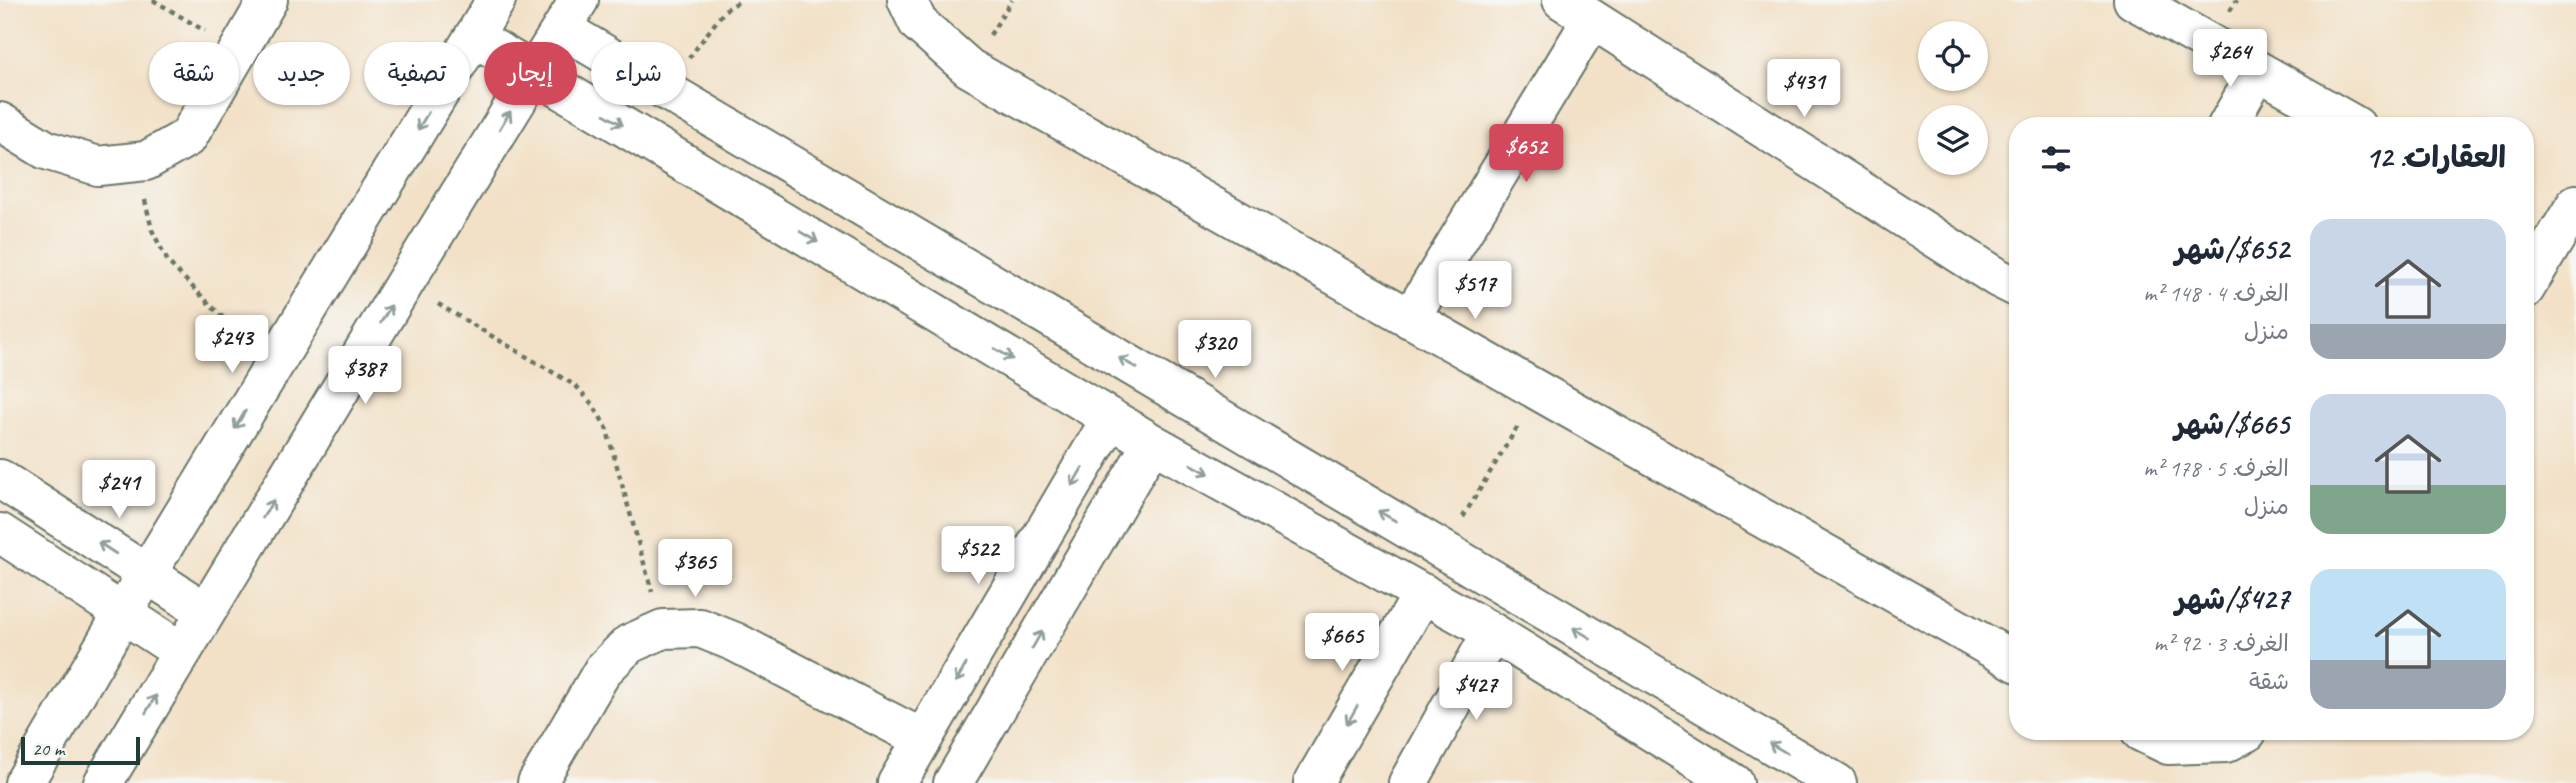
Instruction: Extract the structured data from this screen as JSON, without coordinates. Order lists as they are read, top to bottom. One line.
{"scale_bar":"20 m","page":{"price":["$264","$431","$652","$517","$243","$320","$387","$241","$522","$365","$665","$427"],"chip":["شراء","إيجار","تصفية","جديد","شقة"],"heading":"العقارات: 12","list":[{"name":"$652/شهر","note":"الغرف: 4 · 148 m² · منزل"},{"name":"$665/شهر","note":"الغرف: 5 · 178 m² · منزل"},{"name":"$427/شهر","note":"الغرف: 3 · 92 m² · شقة"}],"scale":"20 m"}}
